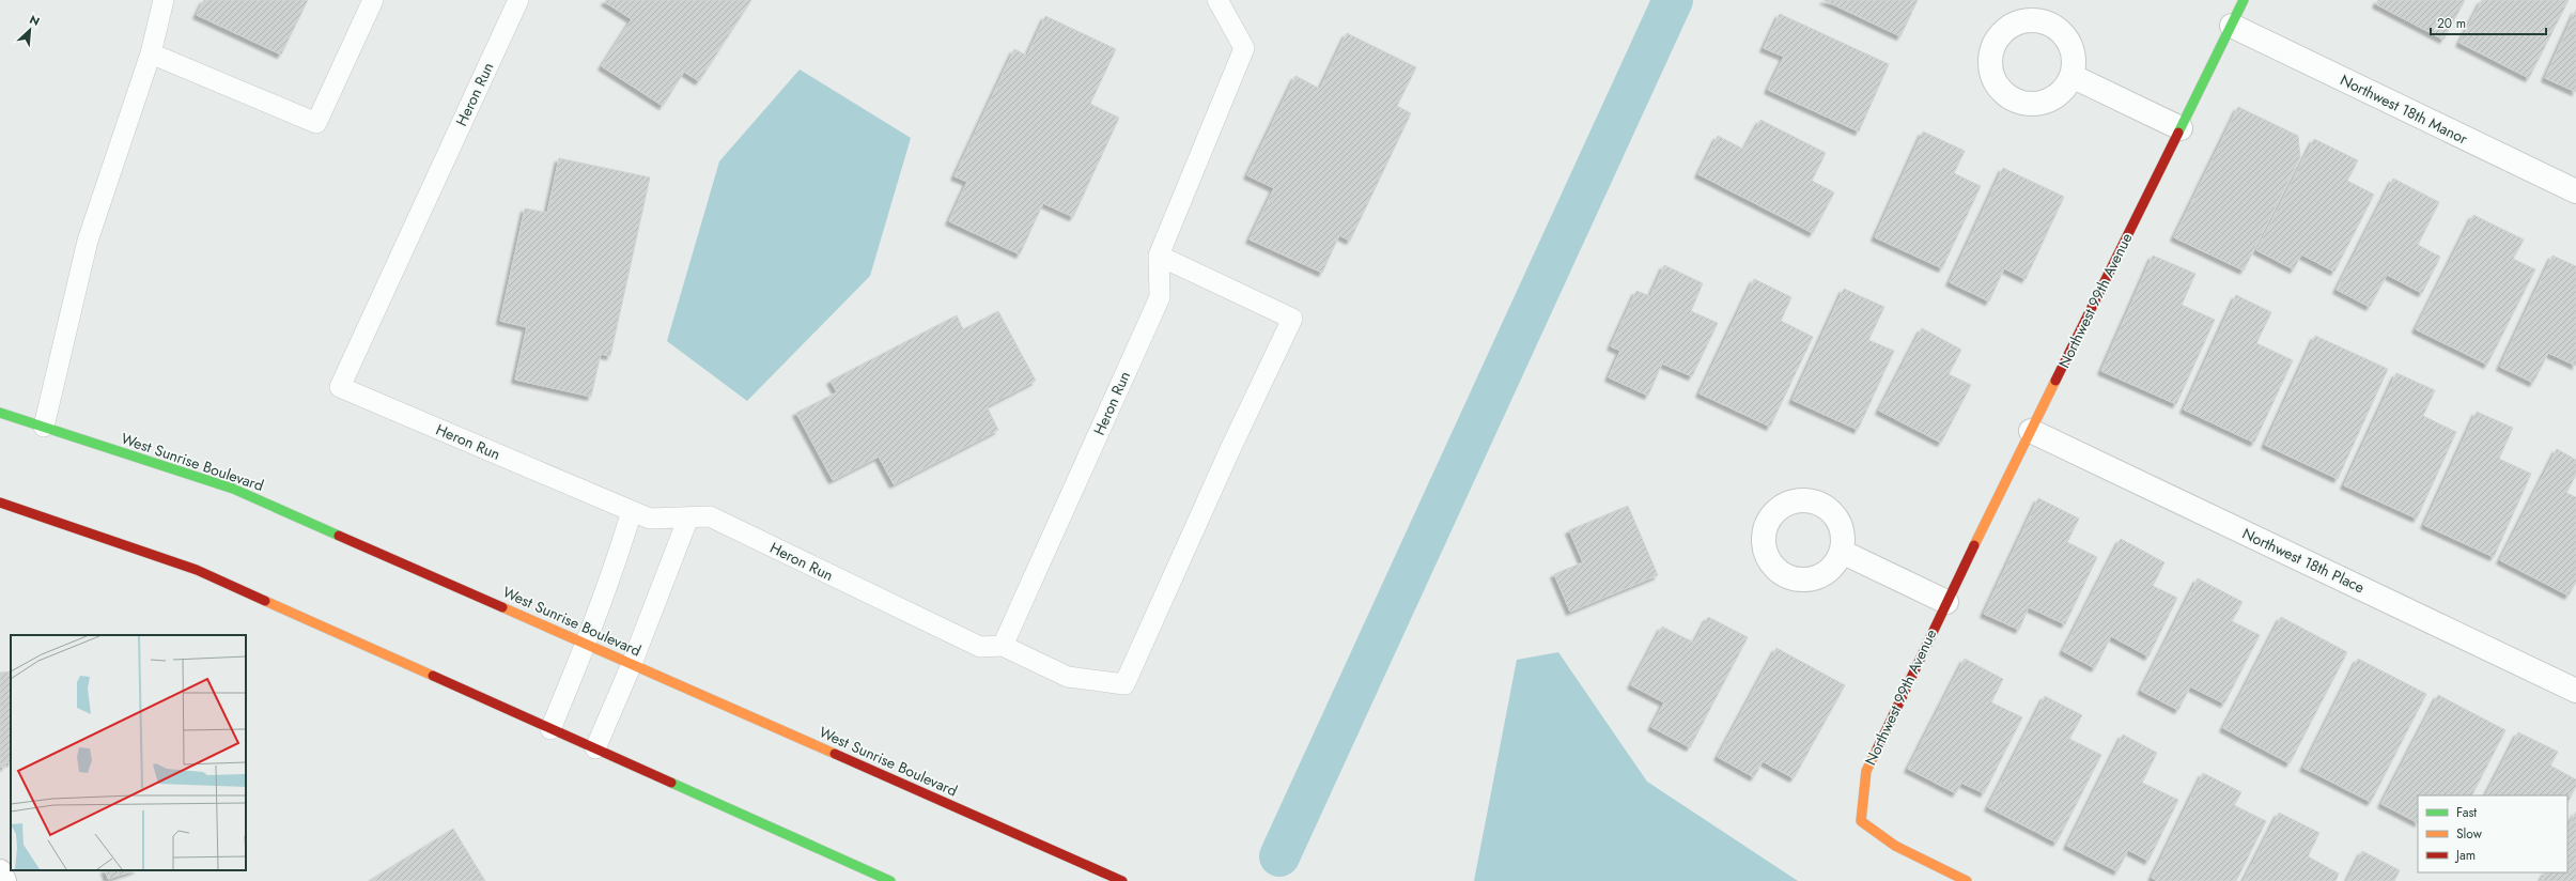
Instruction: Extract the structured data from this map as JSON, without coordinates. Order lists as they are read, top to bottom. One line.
{"streets":{"main road":["Northwest 99th Avenue","West Sunrise Boulevard"],"street":["Northwest 18th Manor","Northwest 18th Place"],"lane":["Heron Run"]},"crossings":[["Northwest 18th Manor","Northwest 99th Avenue"],["Northwest 99th Avenue","Northwest 18th Place"]],"legend":["Fast","Slow","Jam"],"scale_bar":"20 m","north":"top right"}
